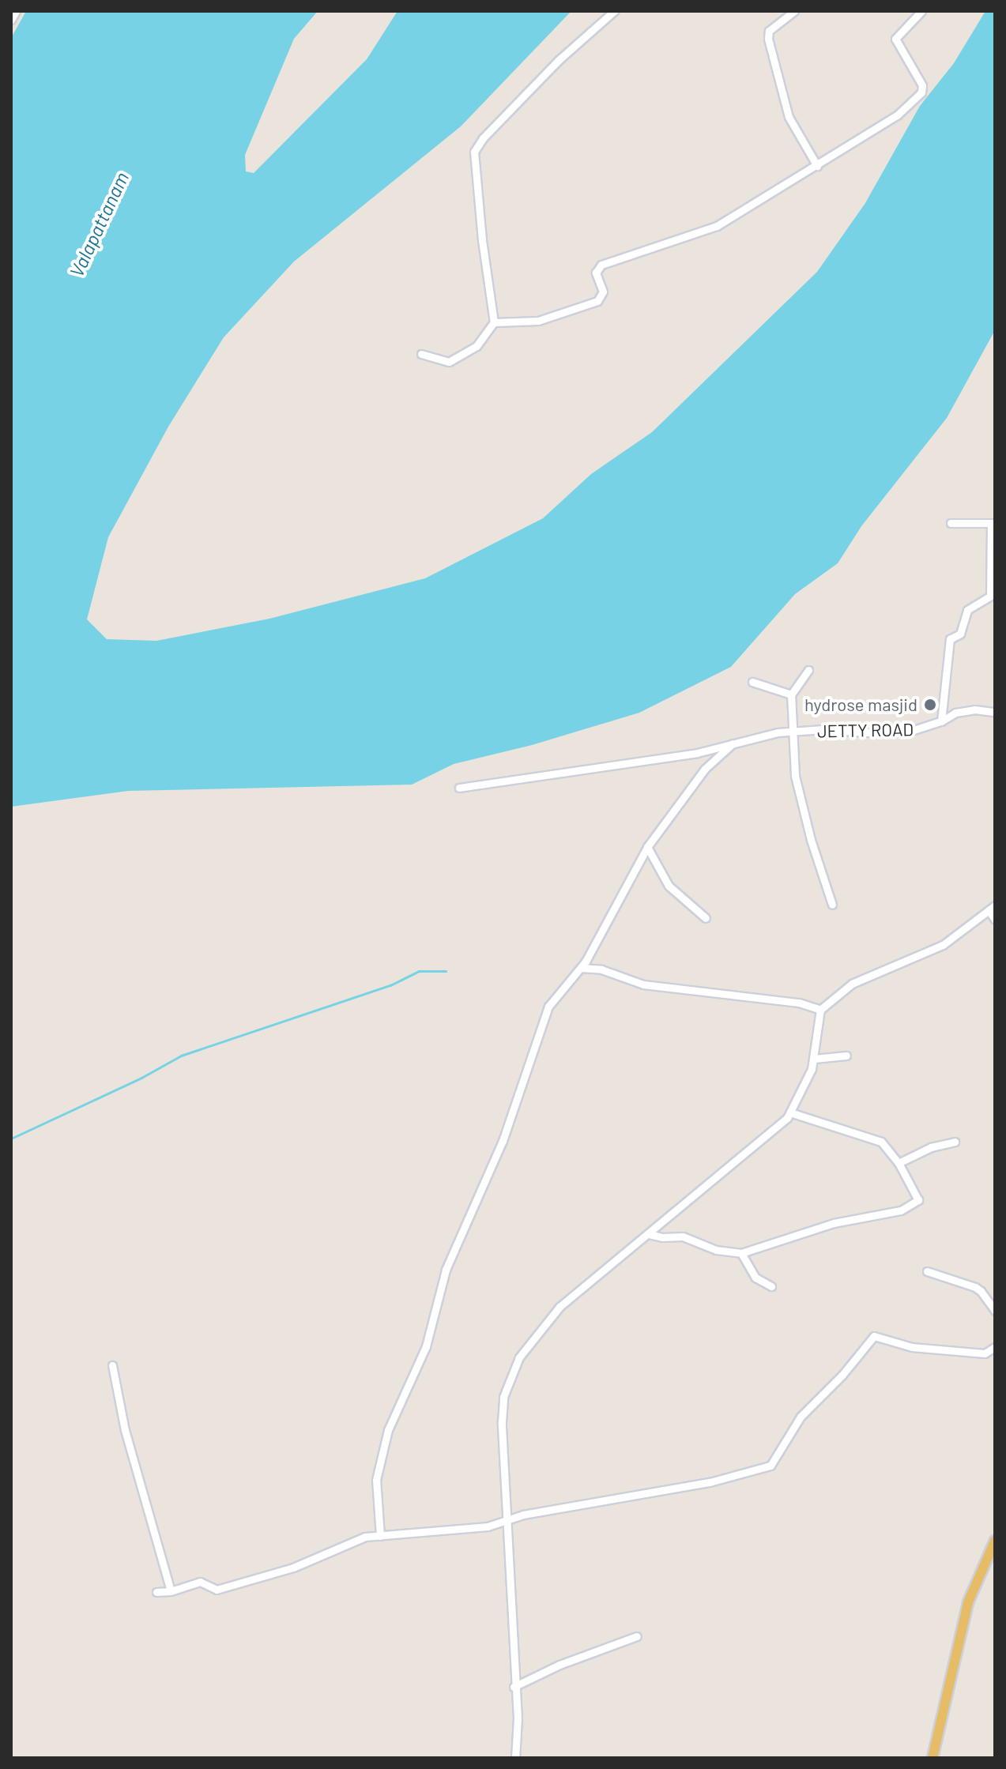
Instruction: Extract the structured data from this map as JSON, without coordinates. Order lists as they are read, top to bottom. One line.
{"streets":{"street":["JETTY ROAD"]},"water":["Valapattanam"],"places":["hydrose masjid"]}
